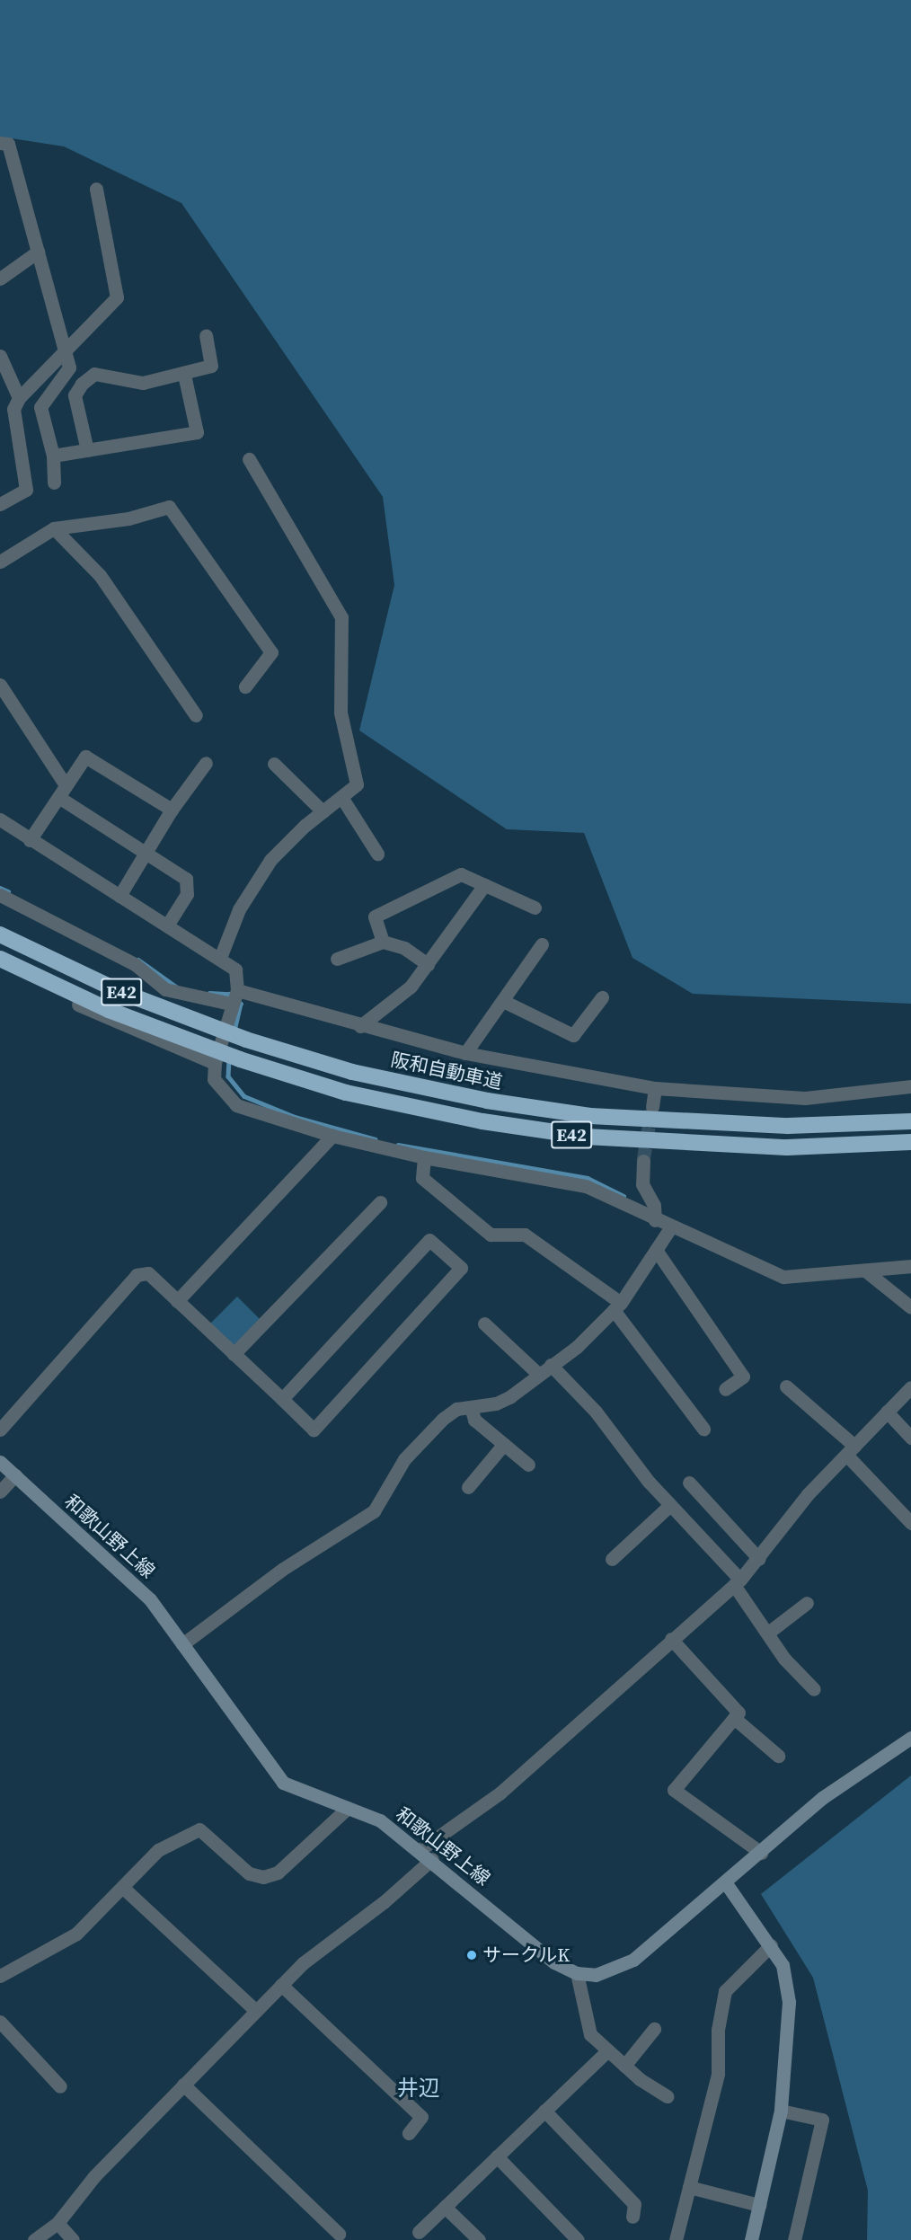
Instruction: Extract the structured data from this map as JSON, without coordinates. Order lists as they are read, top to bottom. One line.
{"streets":{"highway":["E42","阪和自動車道"],"main road":["和歌山野上線"]},"districts":["井辺"],"places":["サークルK"]}
